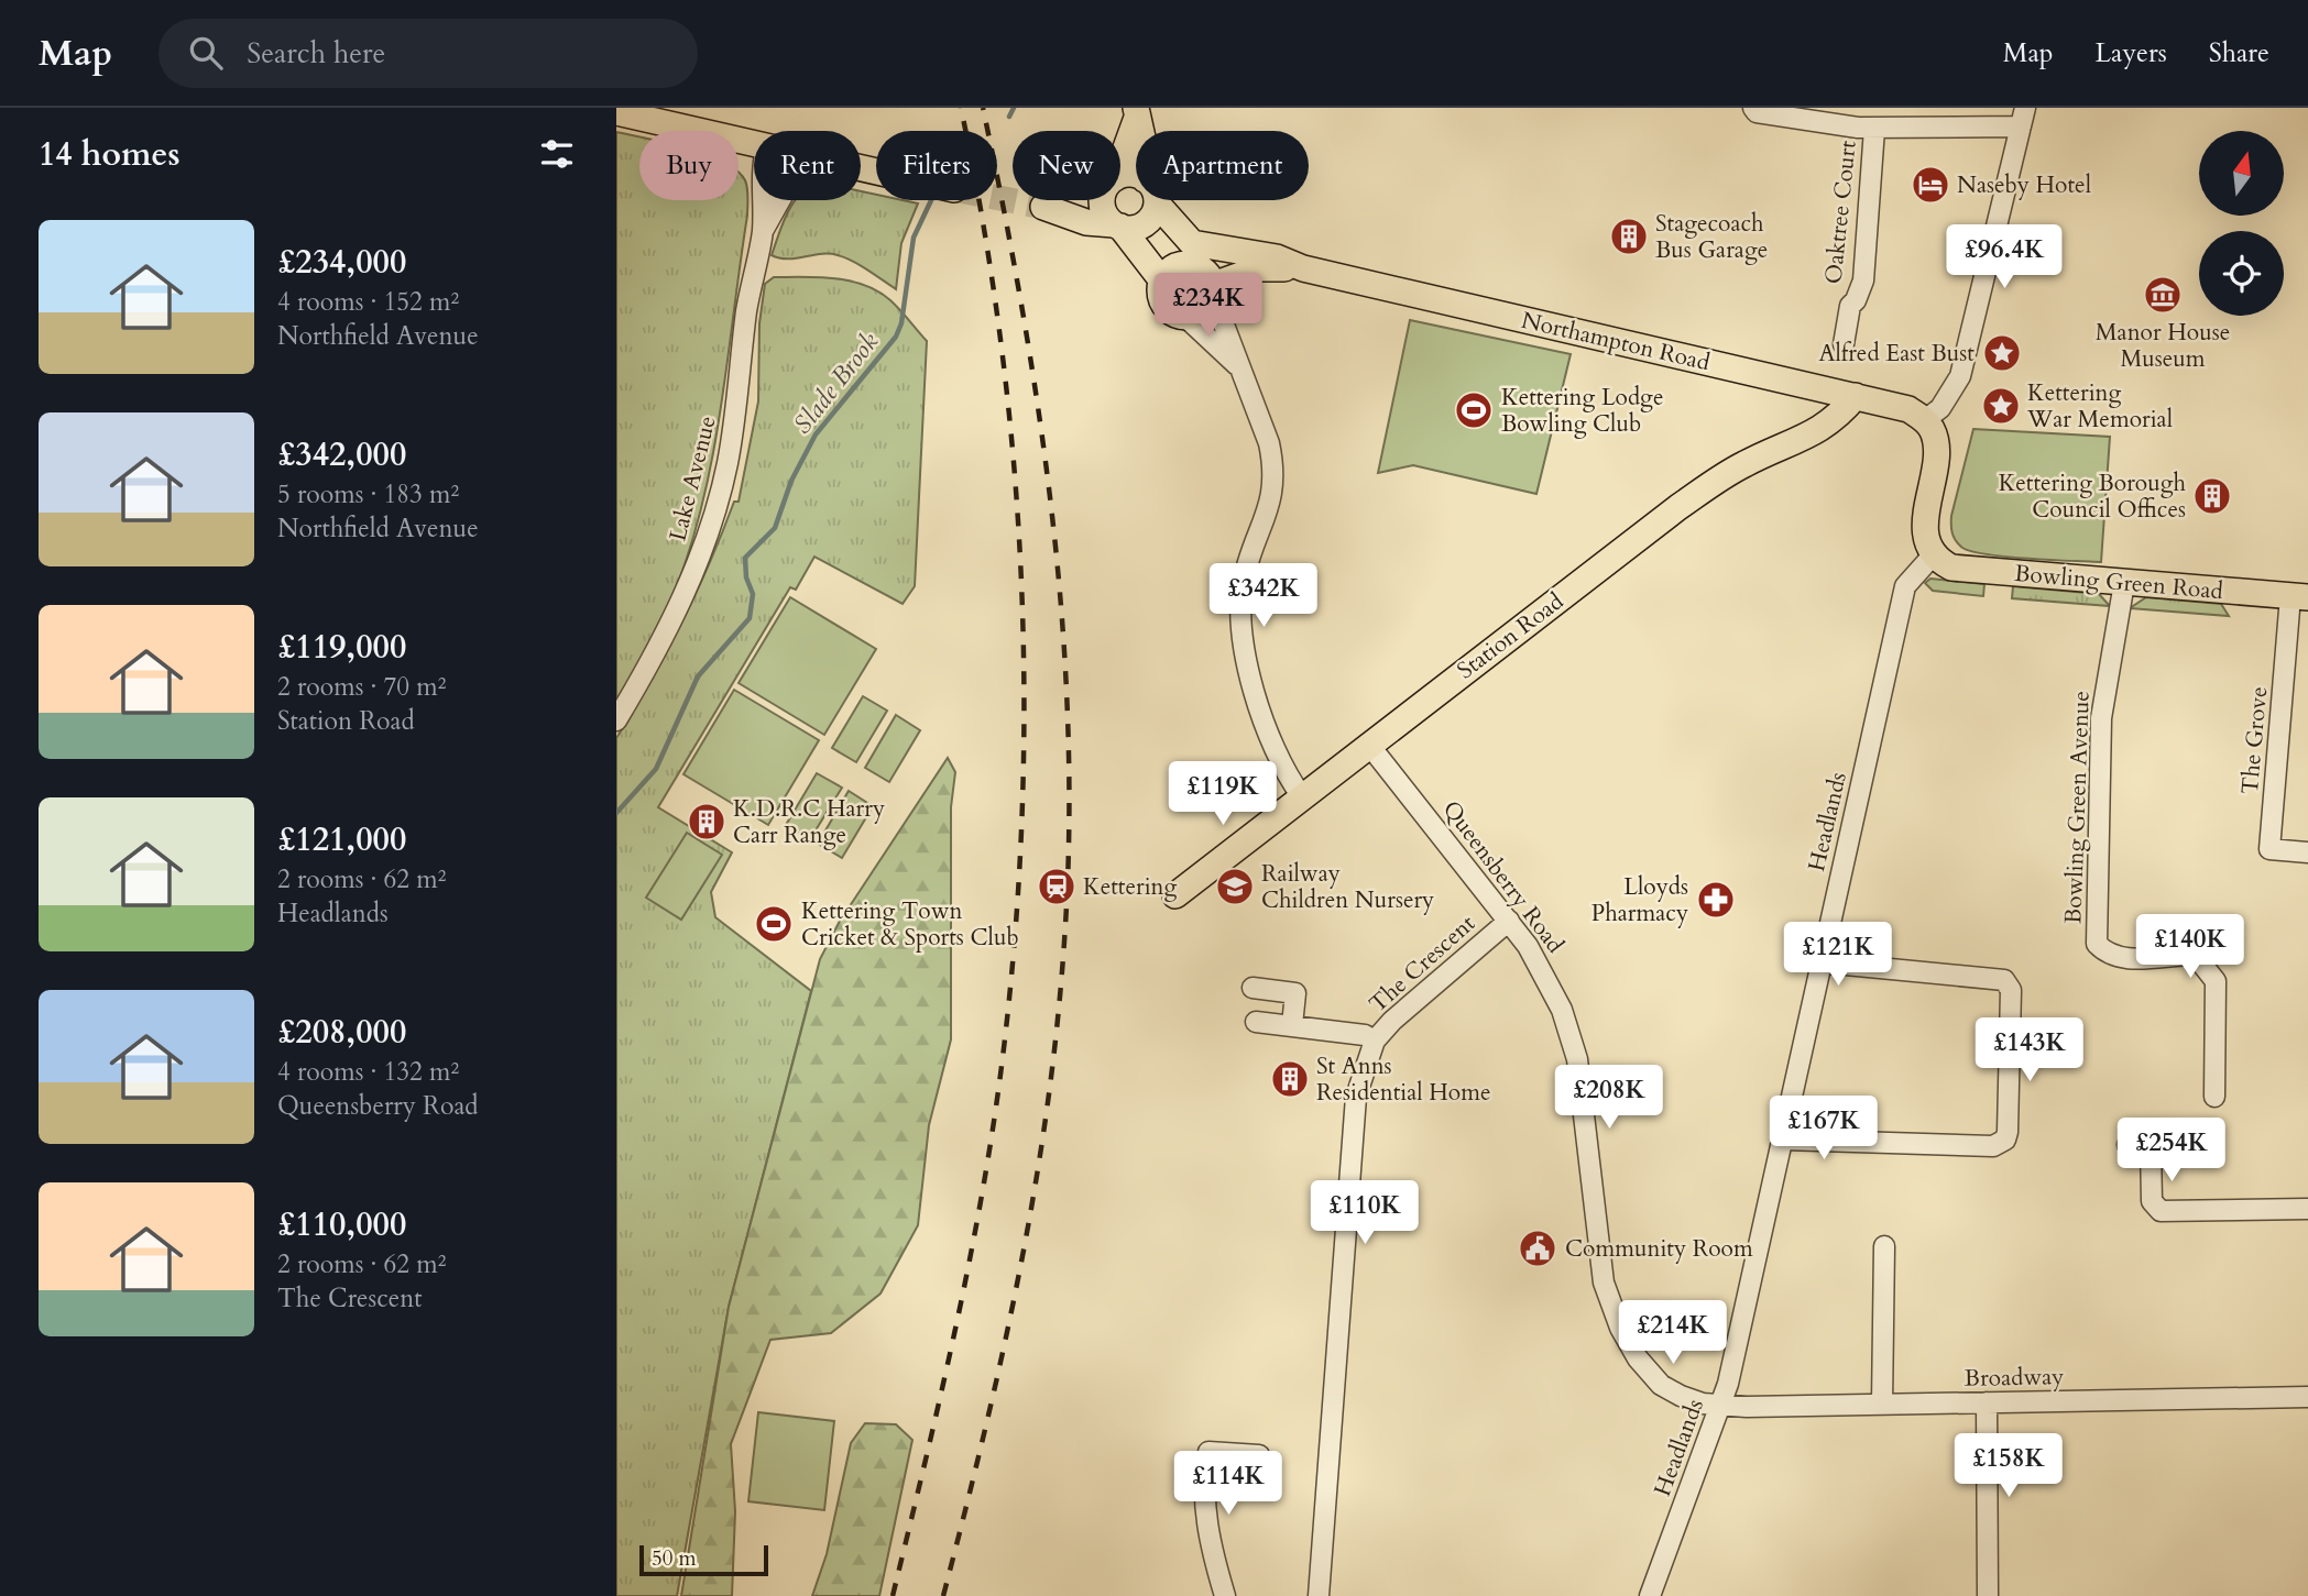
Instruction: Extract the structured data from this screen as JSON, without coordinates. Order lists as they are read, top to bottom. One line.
{"streets":{"main road":["Northampton Road","Bowling Green Road","Station Road"],"street":["Oaktree Court","Lake Avenue","The Grove","Bowling Green Avenue","Headlands","Queensberry Road","The Crescent","Broadway"]},"crossings":[["Northampton Road","Station Road"],["Bowling Green Road","The Grove"],["Bowling Green Road","Bowling Green Avenue"],["Bowling Green Road","Headlands"],["Station Road","Queensberry Road"],["Headlands","Queensberry Road"],["Headlands","Broadway"],["Queensberry Road","The Crescent"],["Queensberry Road","Broadway"]],"water":["Slade Brook"],"places":{"hotel":["Naseby Hotel"],"building":["Stagecoach Bus Garage","Kettering Borough Council Offices","K.D.R.C Harry Carr Range","St Anns Residential Home"],"museum":["Manor House Museum"],"place":["Alfred East Bust","Kettering War Memorial"],"sports":["Kettering Lodge Bowling Club","Kettering Town Cricket & Sports Club"],"station":["Kettering"],"school or university":["Railway Children Nursery"],"pharmacy":["Lloyds Pharmacy"],"public building":["Community Room"]},"scale_bar":"50 m","north":"top","page":{"header":"Map","search":"Search here","nav":["Map","Layers","Share"],"heading":"14 homes","chip":["Buy","Rent","Filters","New","Apartment"],"list":[{"name":"£234,000","note":"4 rooms · 152 m² · Northfield Avenue"},{"name":"£342,000","note":"5 rooms · 183 m² · Northfield Avenue"},{"name":"£119,000","note":"2 rooms · 70 m² · Station Road"},{"name":"£121,000","note":"2 rooms · 62 m² · Headlands"},{"name":"£208,000","note":"4 rooms · 132 m² · Queensberry Road"},{"name":"£110,000","note":"2 rooms · 62 m² · The Crescent"}],"price":["£96.4K","£234K","£342K","£119K","£140K","£121K","£143K","£208K","£167K","£254K","£110K","£214K","£158K","£114K"],"scale":"50 m"}}
